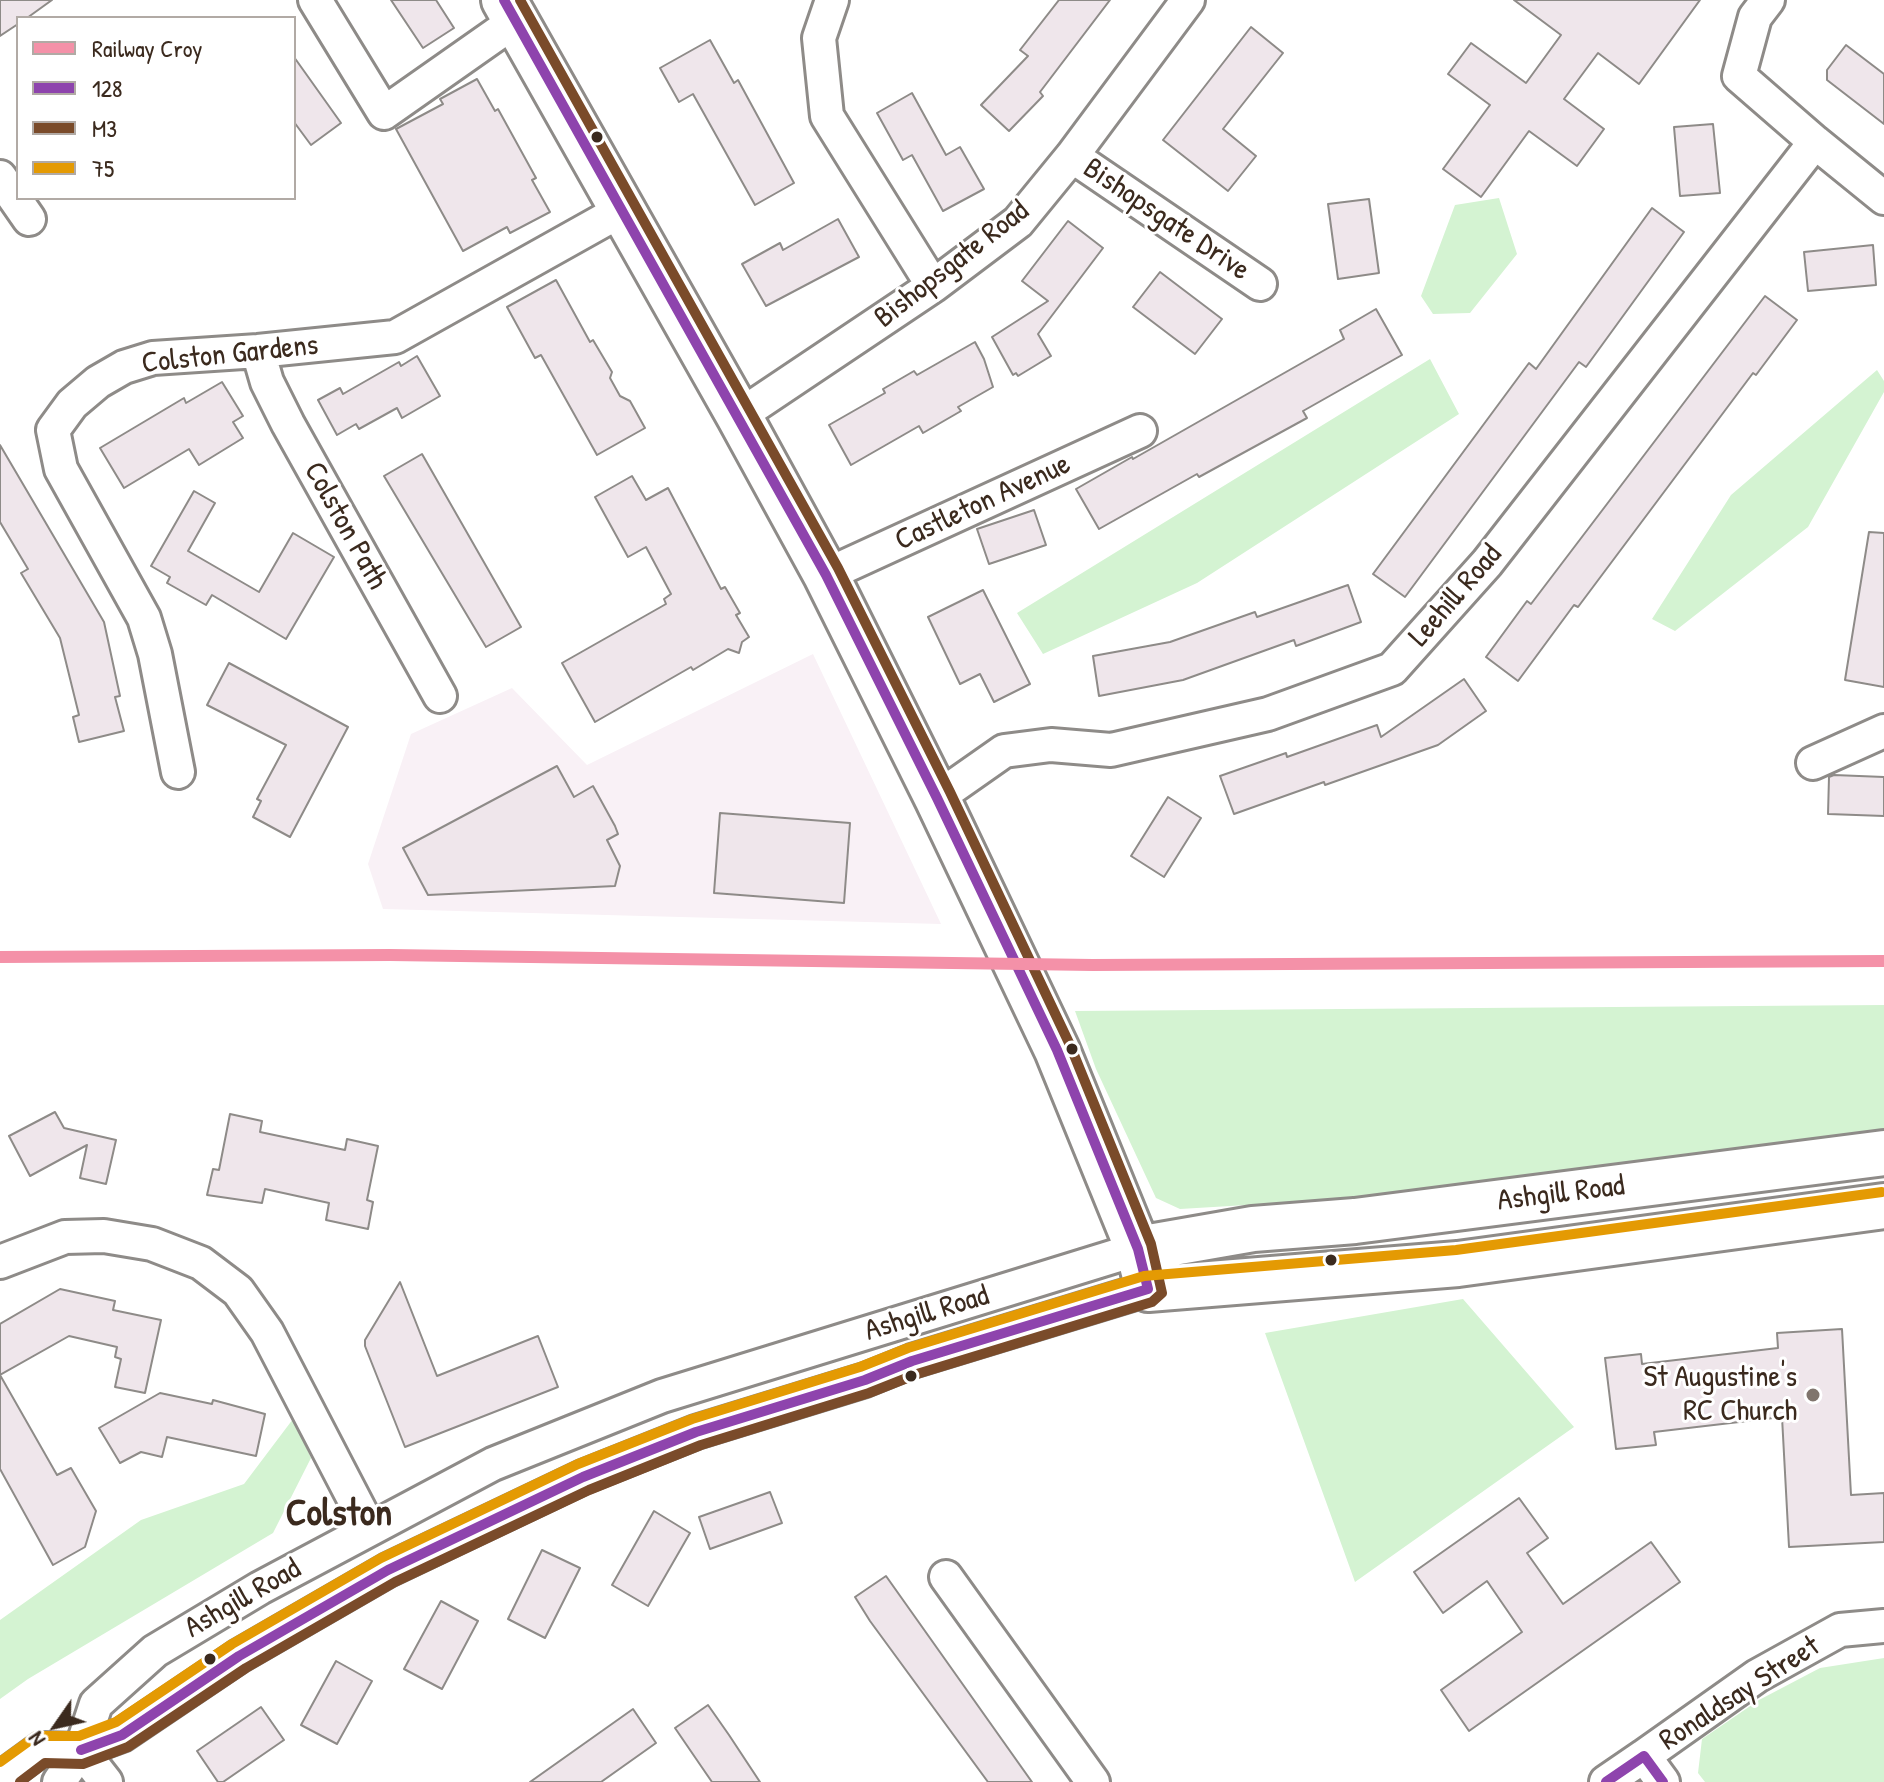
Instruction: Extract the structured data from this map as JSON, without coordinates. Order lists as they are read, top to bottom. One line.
{"streets":{"street":["Bishopsgate Drive","Bishopsgate Road","Colston Gardens","Castleton Avenue","Colston Path","Leehill Road","Ashgill Road","Ronaldsay Street"]},"crossings":[["Bishopsgate Drive","Bishopsgate Road"],["Colston Gardens","Colston Path"]],"districts":["Colston"],"places":["St Augustine's RC Church"],"lines":["transit line 128","transit line M3","rail line Croy","transit line 75"],"legend":["Railway Croy","128","M3","75"],"north":"bottom left"}
